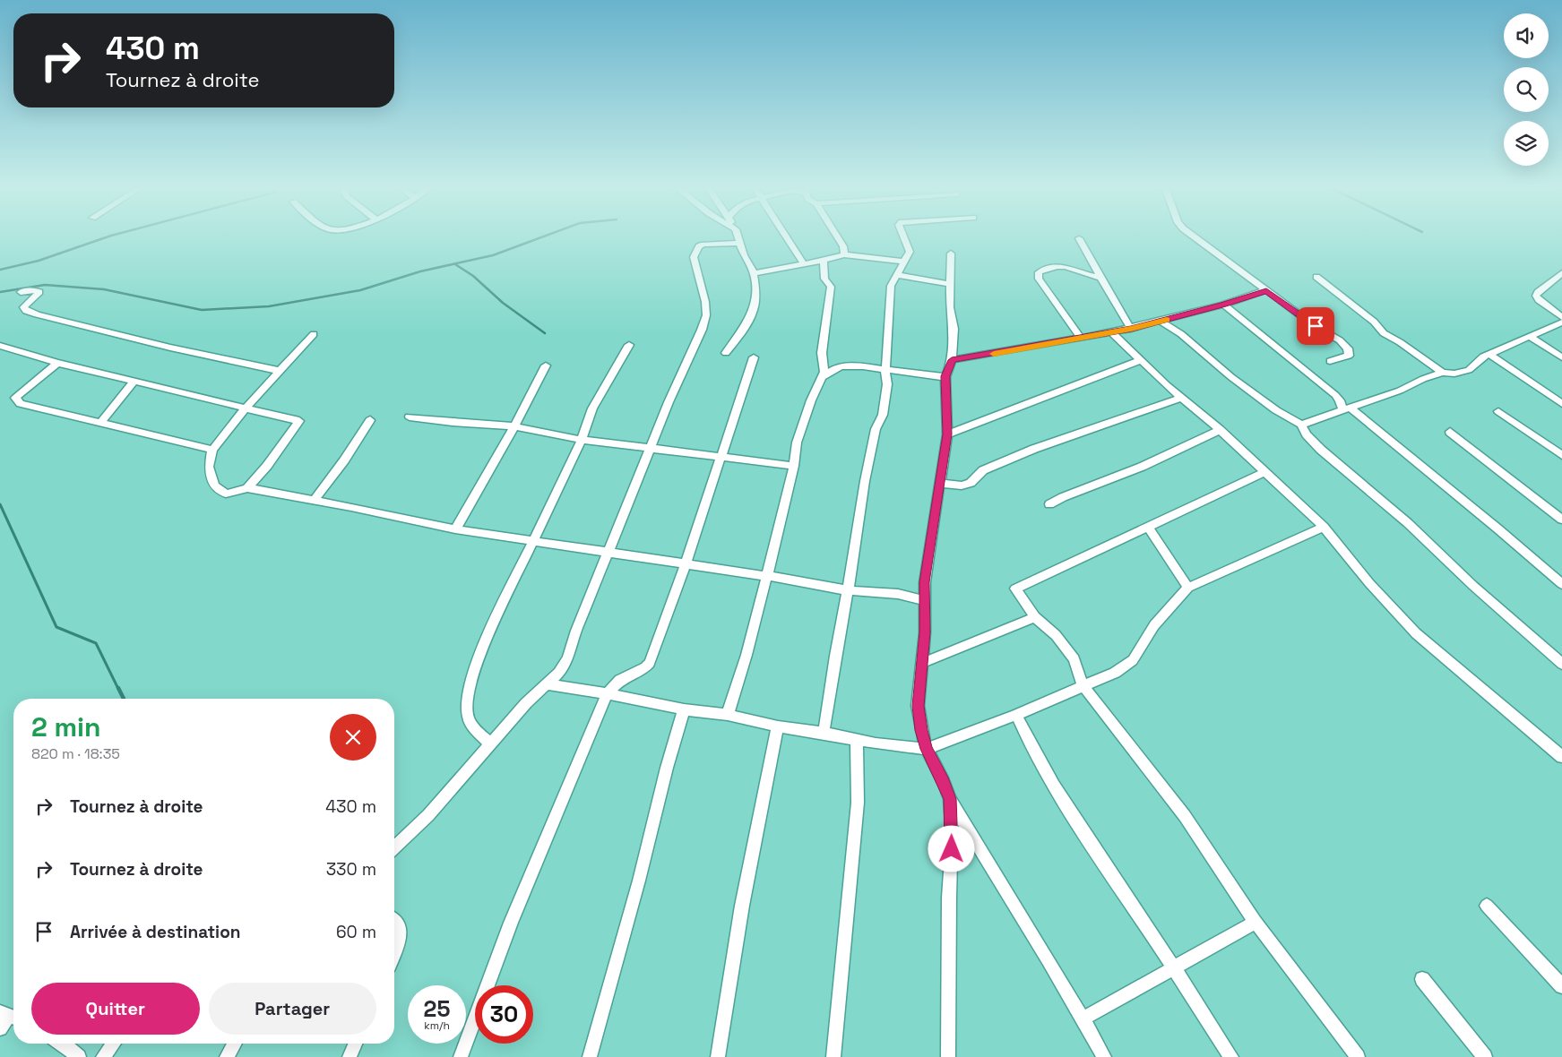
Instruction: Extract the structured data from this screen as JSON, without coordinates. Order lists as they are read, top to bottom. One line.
{"page":{"turn":["430 m","Tournez à droite"],"heading":["2 min","820 m · 18:35"],"list":[{"name":"Tournez à droite","value":"430 m"},{"name":"Tournez à droite","value":"330 m"},{"name":"Arrivée à destination","value":"60 m"}],"buttons":["Quitter","Partager"],"speed":"25 km/h","limit":"30"}}
